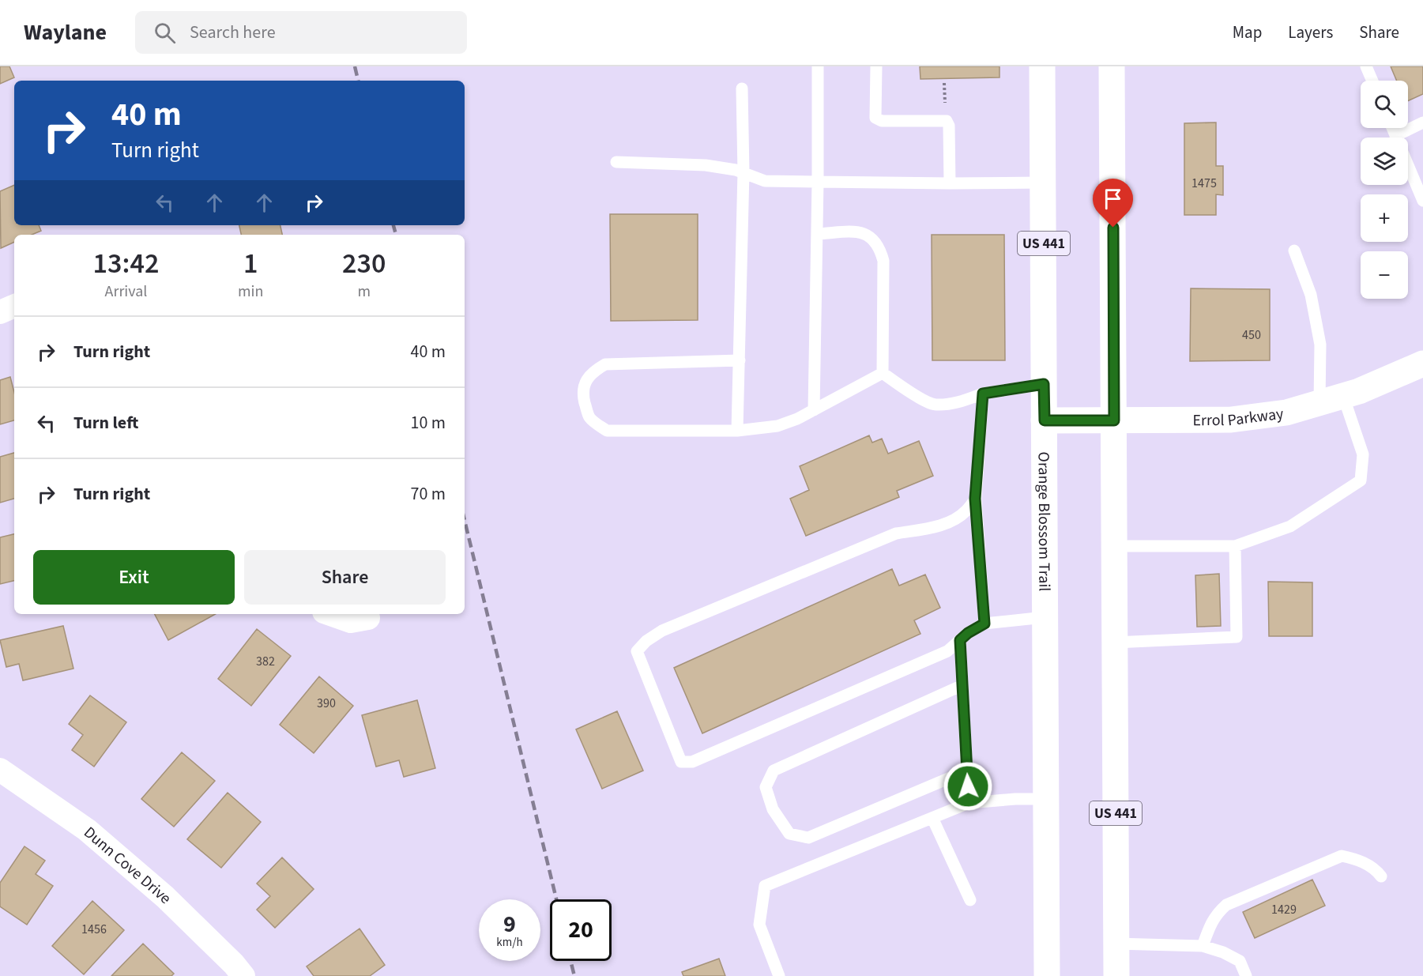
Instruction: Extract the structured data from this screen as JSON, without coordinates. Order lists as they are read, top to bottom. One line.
{"streets":{"main road":["US 441","Errol Parkway","Orange Blossom Trail"],"street":["Dunn Cove Drive"]},"crossings":[["US 441","Errol Parkway"],["Errol Parkway","Orange Blossom Trail"]],"house_numbers":["1475","450","382","390","1429","1456"],"page":{"header":"Waylane","search":"Search here","nav":["Map","Layers","Share"],"map_buttons":["+","−"],"turn":["40 m","Turn right"],"eta":["13:42","Arrival","1","min","230","m"],"list":[{"name":"Turn right","value":"40 m"},{"name":"Turn left","value":"10 m"},{"name":"Turn right","value":"70 m"}],"buttons":["Exit","Share"],"speed":"9 km/h","limit":"20"}}
